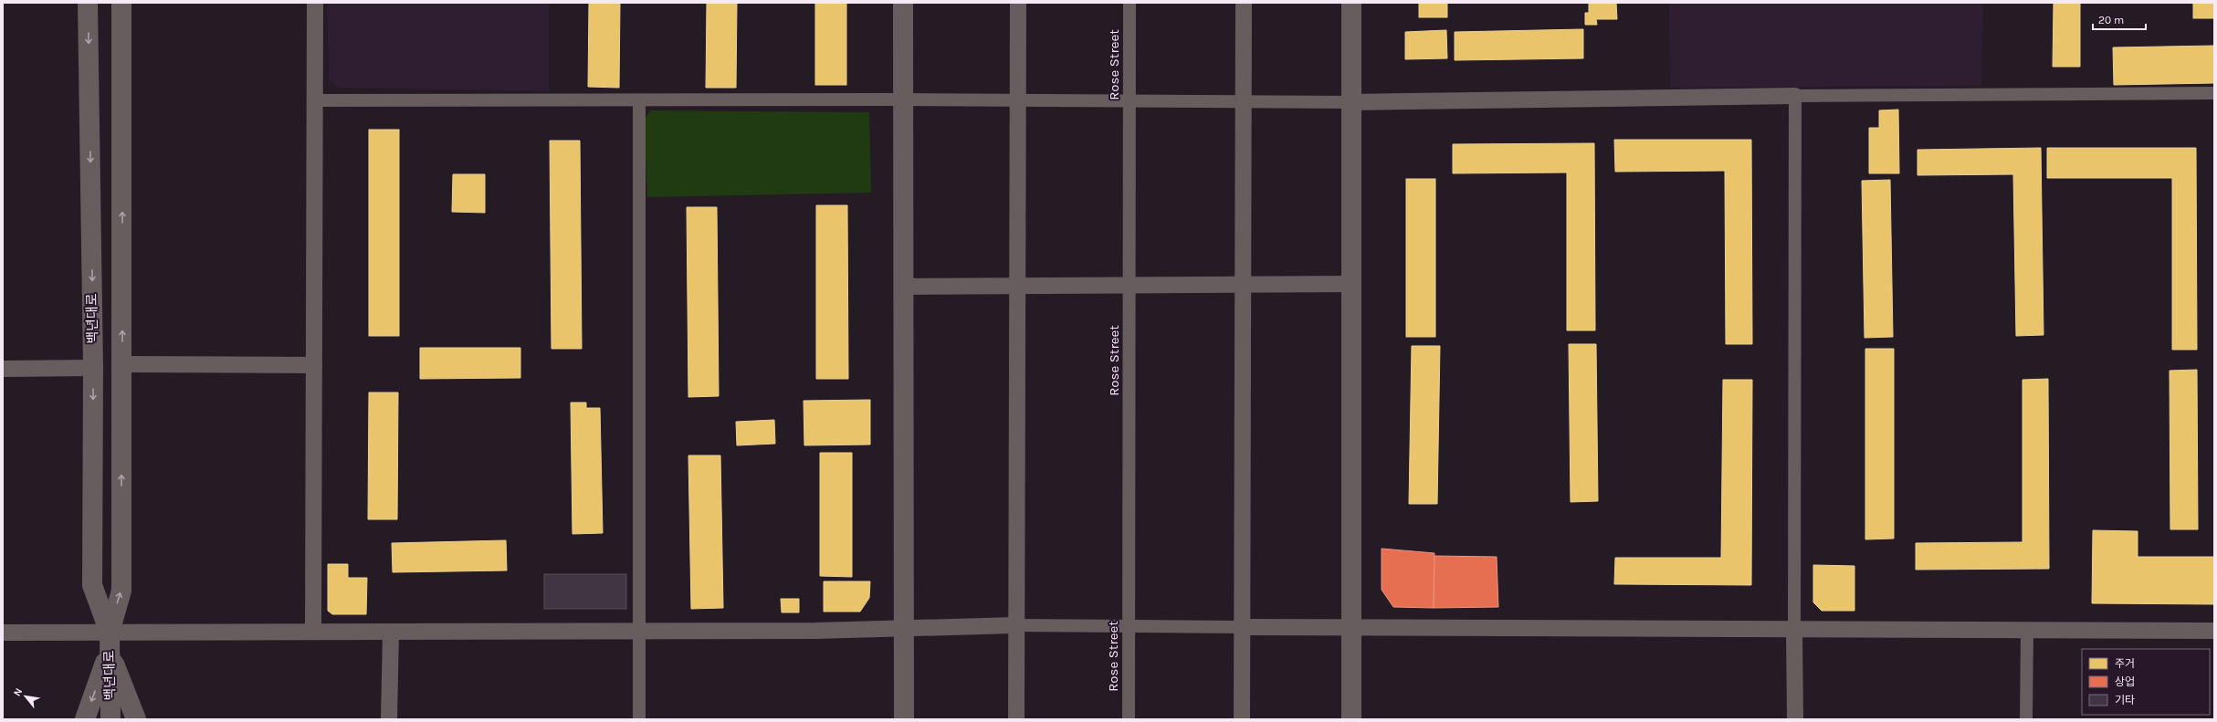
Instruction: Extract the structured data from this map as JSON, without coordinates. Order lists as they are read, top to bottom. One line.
{"streets":{"street":["Rose Street","백년대로"]},"legend":["주거","상업","기타"],"scale_bar":"20 m","north":"top left"}
